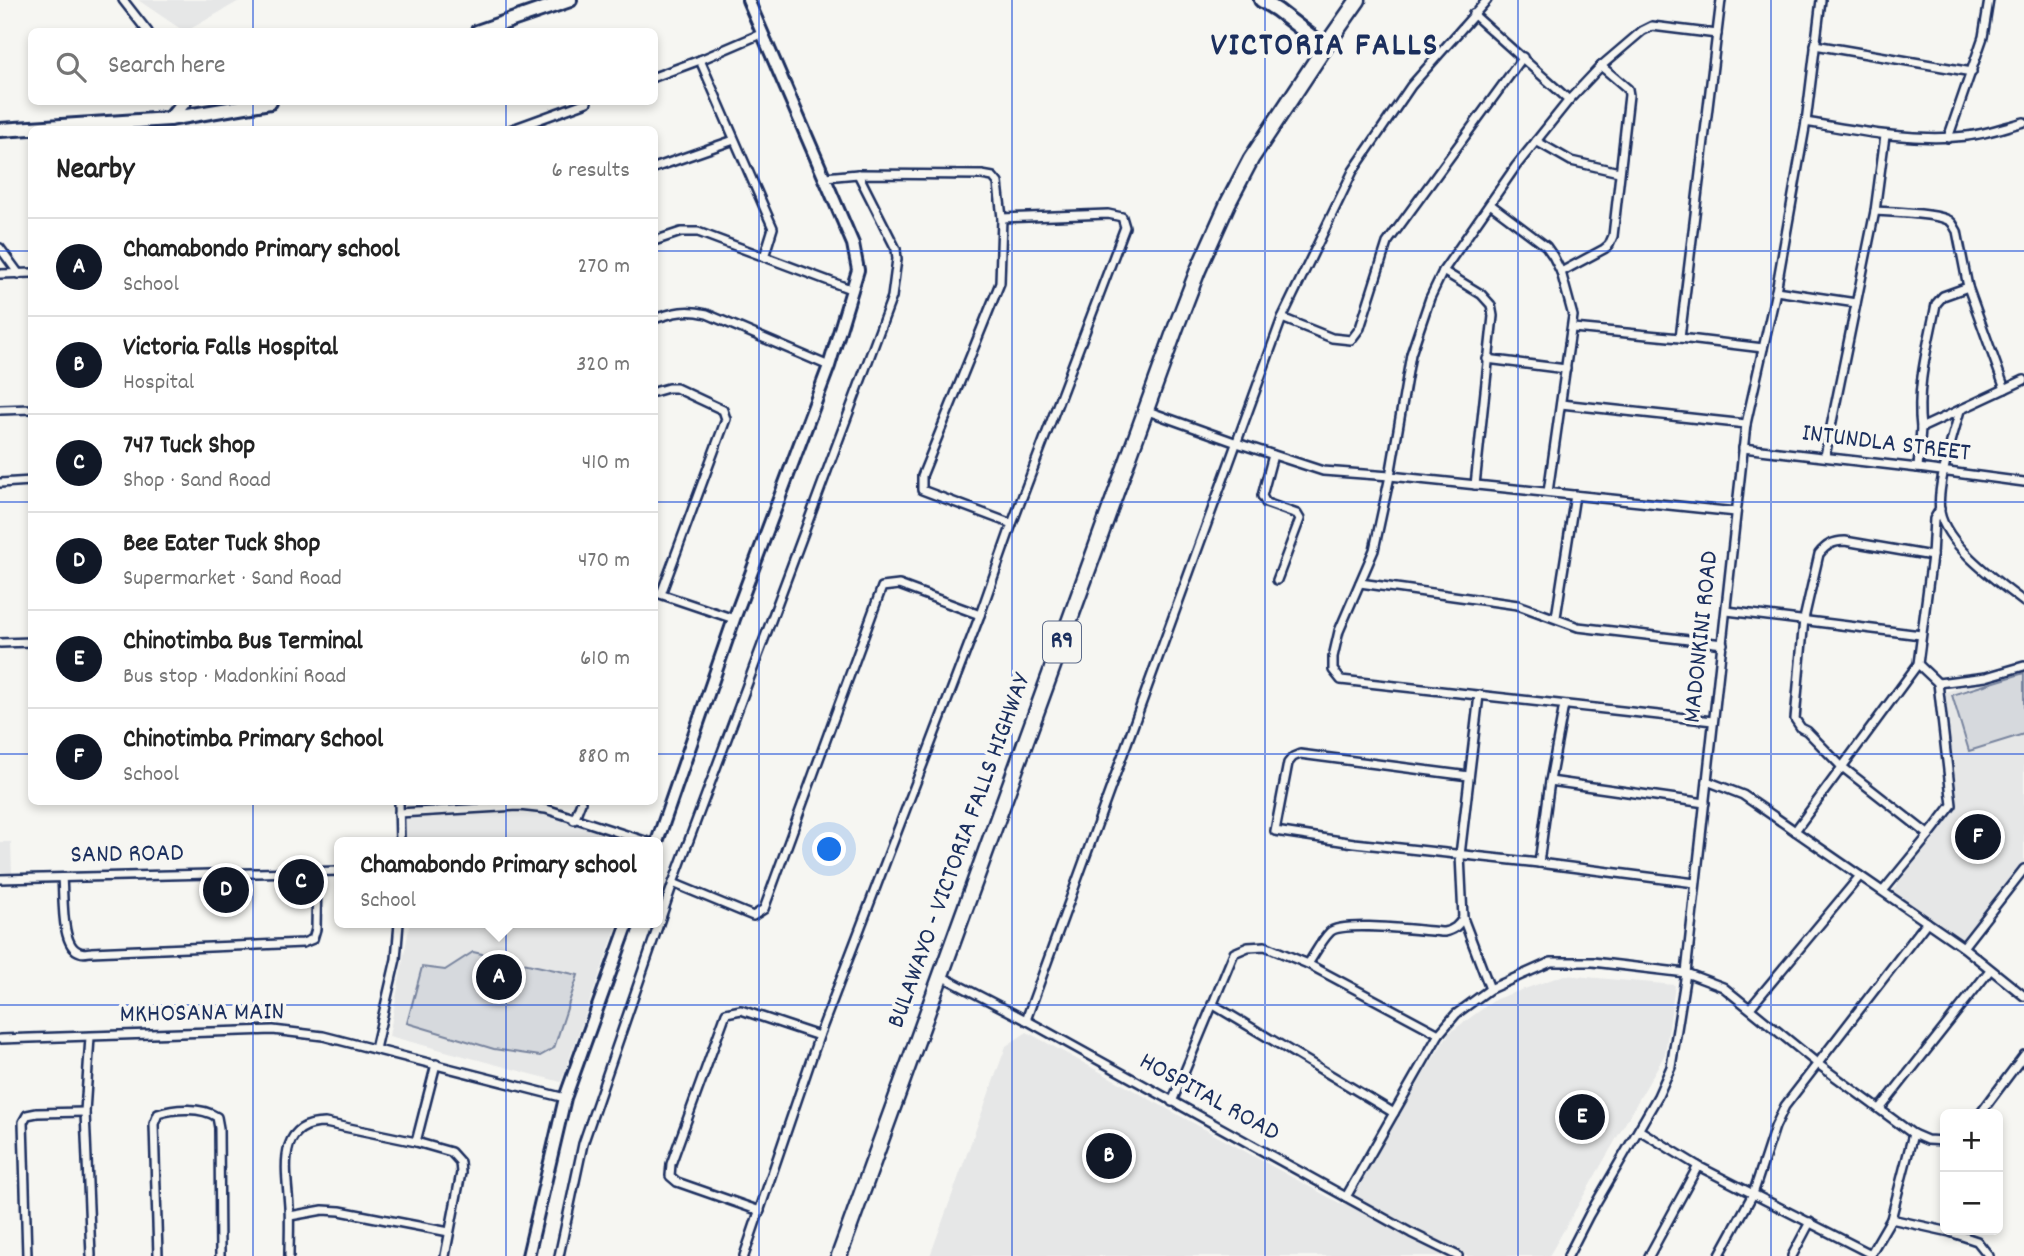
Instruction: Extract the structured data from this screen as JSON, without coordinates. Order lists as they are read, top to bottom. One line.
{"streets":{"highway":["R9","BULAWAYO - VICTORIA FALLS HIGHWAY"],"street":["INTUNDLA STREET","MADONKINI ROAD","SAND ROAD","MKHOSANA MAIN","HOSPITAL ROAD"]},"crossings":[["INTUNDLA STREET","MADONKINI ROAD"],["R9","BULAWAYO - VICTORIA FALLS HIGHWAY"],["BULAWAYO - VICTORIA FALLS HIGHWAY","HOSPITAL ROAD"]],"districts":["VICTORIA FALLS"],"page":{"search":"Search here","heading":["Nearby","6 results"],"list":[{"mark":"A","name":"Chamabondo Primary school","note":"School","value":"270 m"},{"mark":"B","name":"Victoria Falls Hospital","note":"Hospital","value":"320 m"},{"mark":"C","name":"747 Tuck Shop","note":"Shop · Sand Road","value":"410 m"},{"mark":"D","name":"Bee Eater Tuck Shop","note":"Supermarket · Sand Road","value":"470 m"},{"mark":"E","name":"Chinotimba Bus Terminal","note":"Bus stop · Madonkini Road","value":"610 m"},{"mark":"F","name":"Chinotimba Primary School","note":"School","value":"880 m"}],"pins":["F","C","D","A","E","B"],"popup":["Chamabondo Primary school","School"],"map_buttons":["+","−"]}}
